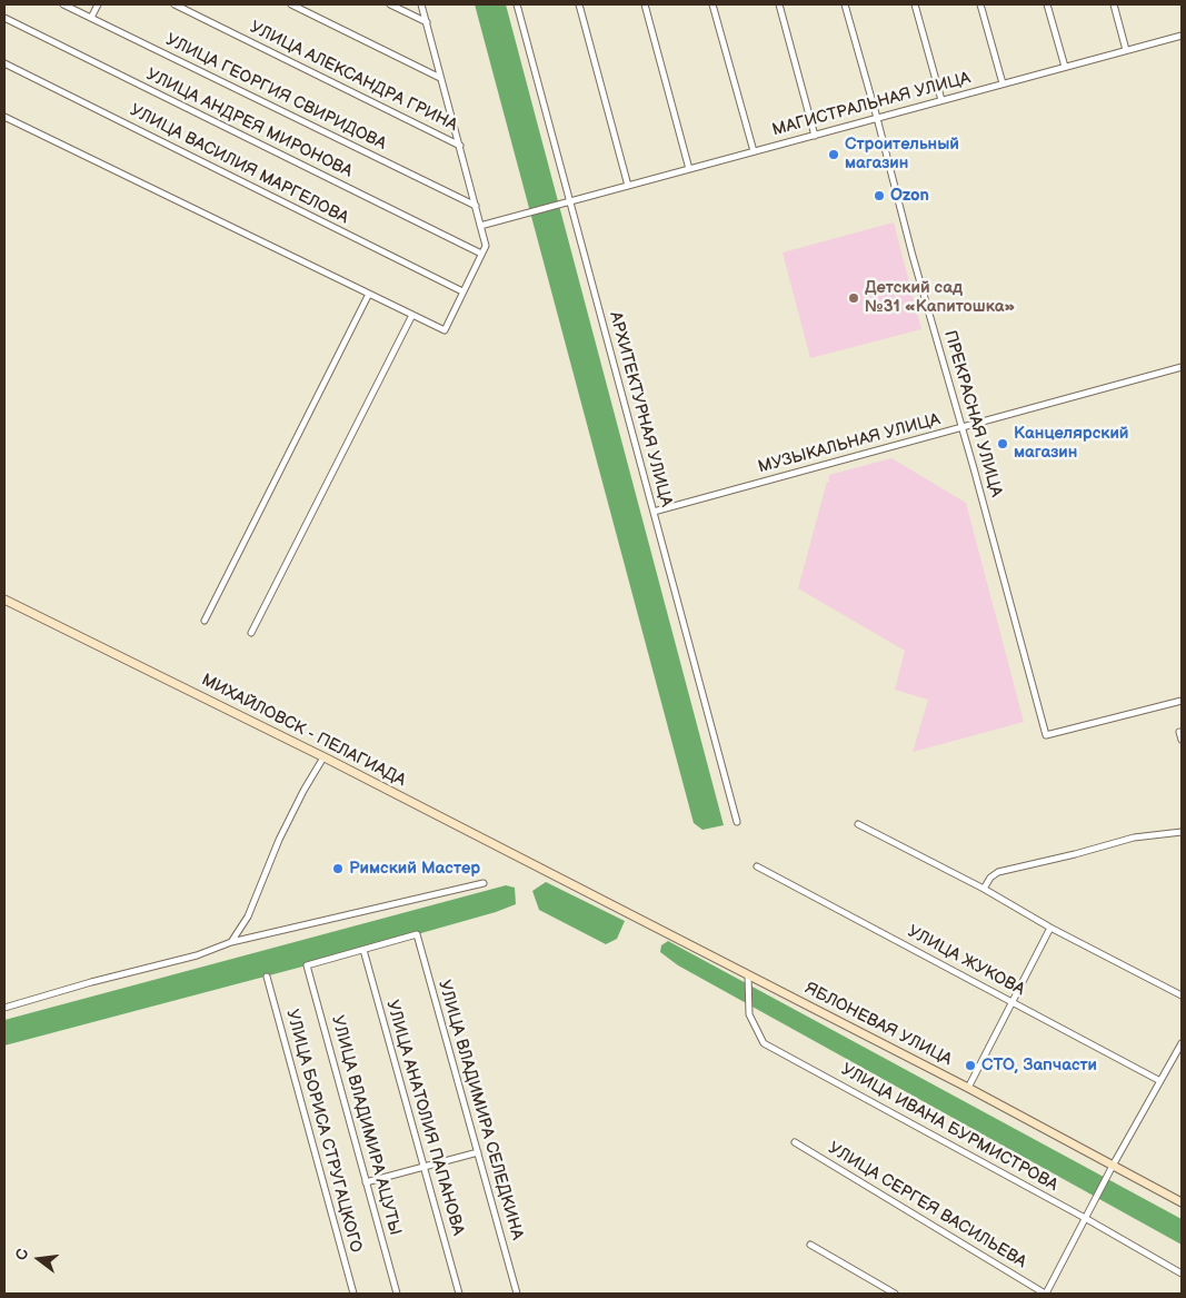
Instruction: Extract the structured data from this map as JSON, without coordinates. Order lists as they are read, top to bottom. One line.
{"streets":{"street":["УЛИЦА АЛЕКСАНДРА ГРИНА","УЛИЦА ГЕОРГИЯ СВИРИДОВА","МАГИСТРАЛЬНАЯ УЛИЦА","УЛИЦА АНДРЕЯ МИРОНОВА","УЛИЦА ВАСИЛИЯ МАРГЕЛОВА","АРХИТЕКТУРНАЯ УЛИЦА","ПРЕКРАСНАЯ УЛИЦА","МУЗЫКАЛЬНАЯ УЛИЦА","МИХАЙЛОВСК - ПЕЛАГИАДА","УЛИЦА ЖУКОВА","ЯБЛОНЕВАЯ УЛИЦА","УЛИЦА ВЛАДИМИРА СЕЛЕДКИНА","УЛИЦА АНАТОЛИЯ ПАПАНОВА","УЛИЦА ВЛАДИМИРА АЦУТЫ","УЛИЦА ИВАНА БУРМИСТРОВА","УЛИЦА БОРИСА СТРУГАЦКОГО","УЛИЦА СЕРГЕЯ ВАСИЛЬЕВА"]},"crossings":[["МАГИСТРАЛЬНАЯ УЛИЦА","АРХИТЕКТУРНАЯ УЛИЦА"],["МАГИСТРАЛЬНАЯ УЛИЦА","ПРЕКРАСНАЯ УЛИЦА"],["АРХИТЕКТУРНАЯ УЛИЦА","МУЗЫКАЛЬНАЯ УЛИЦА"],["ПРЕКРАСНАЯ УЛИЦА","МУЗЫКАЛЬНАЯ УЛИЦА"],["МИХАЙЛОВСК - ПЕЛАГИАДА","ЯБЛОНЕВАЯ УЛИЦА"],["ЯБЛОНЕВАЯ УЛИЦА","УЛИЦА ИВАНА БУРМИСТРОВА"],["УЛИЦА ВЛАДИМИРА СЕЛЕДКИНА","УЛИЦА АНАТОЛИЯ ПАПАНОВА"],["УЛИЦА ВЛАДИМИРА СЕЛЕДКИНА","УЛИЦА ВЛАДИМИРА АЦУТЫ"],["УЛИЦА АНАТОЛИЯ ПАПАНОВА","УЛИЦА ВЛАДИМИРА АЦУТЫ"]],"places":["Строительный магазин","Ozon","Детский сад №31 «Капитошка»","Канцелярский магазин","Римский Мастер","СТО, Запчасти"],"north":"left"}
